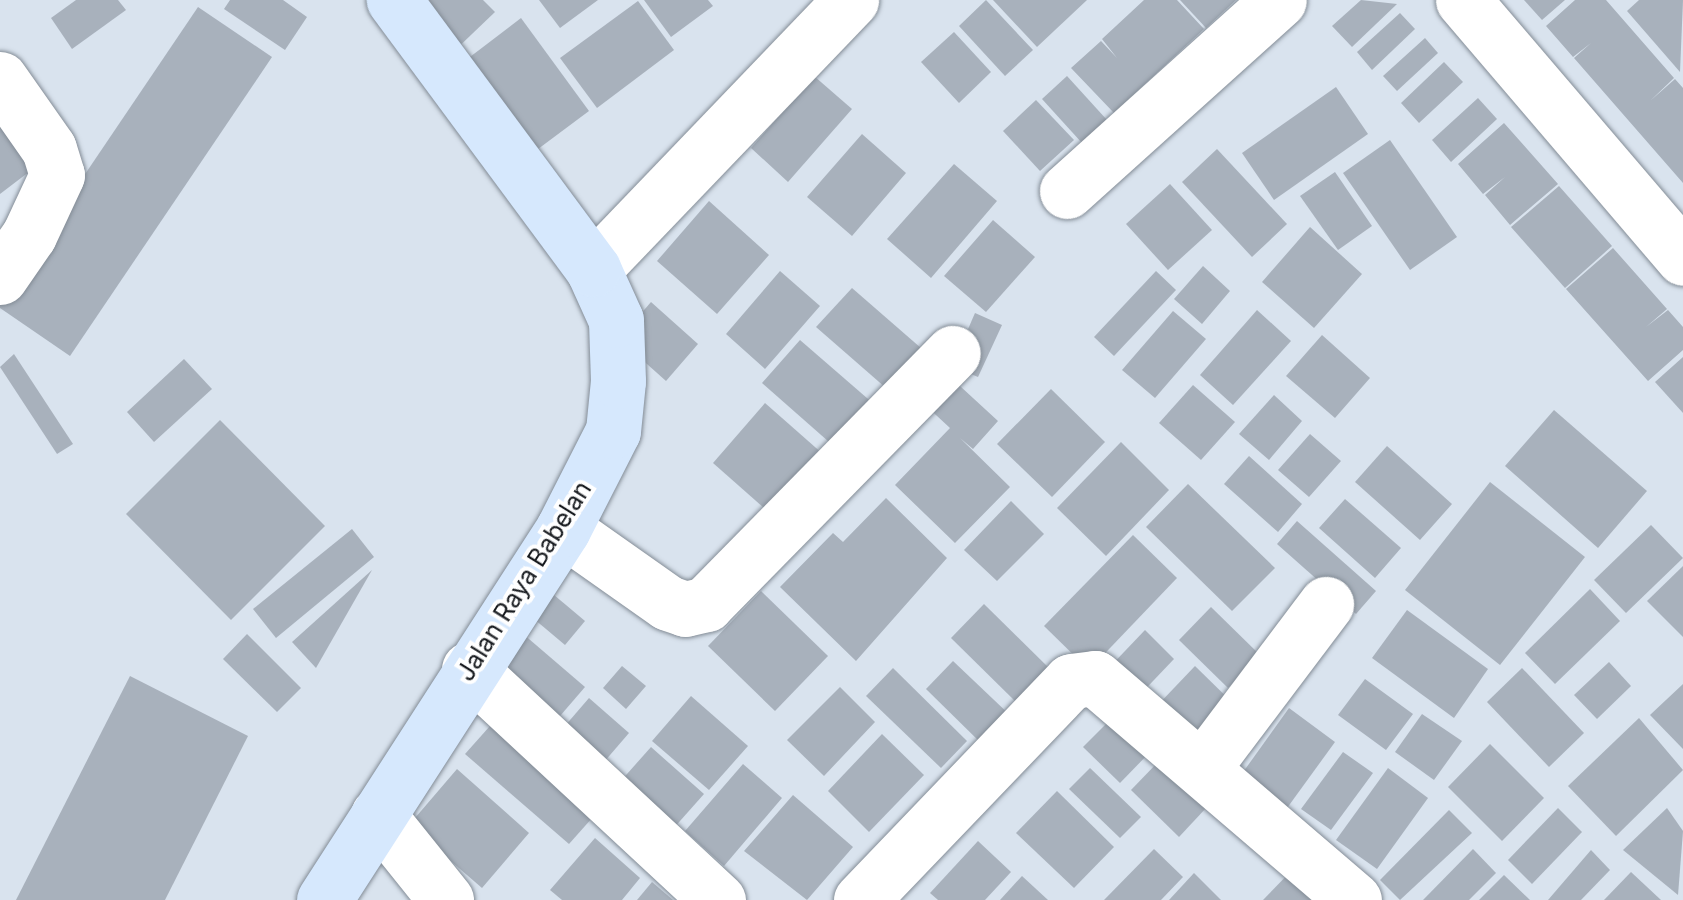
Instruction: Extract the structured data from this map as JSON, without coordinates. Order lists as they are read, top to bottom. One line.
{"streets":{"main road":["Jalan Raya Babelan"]}}
